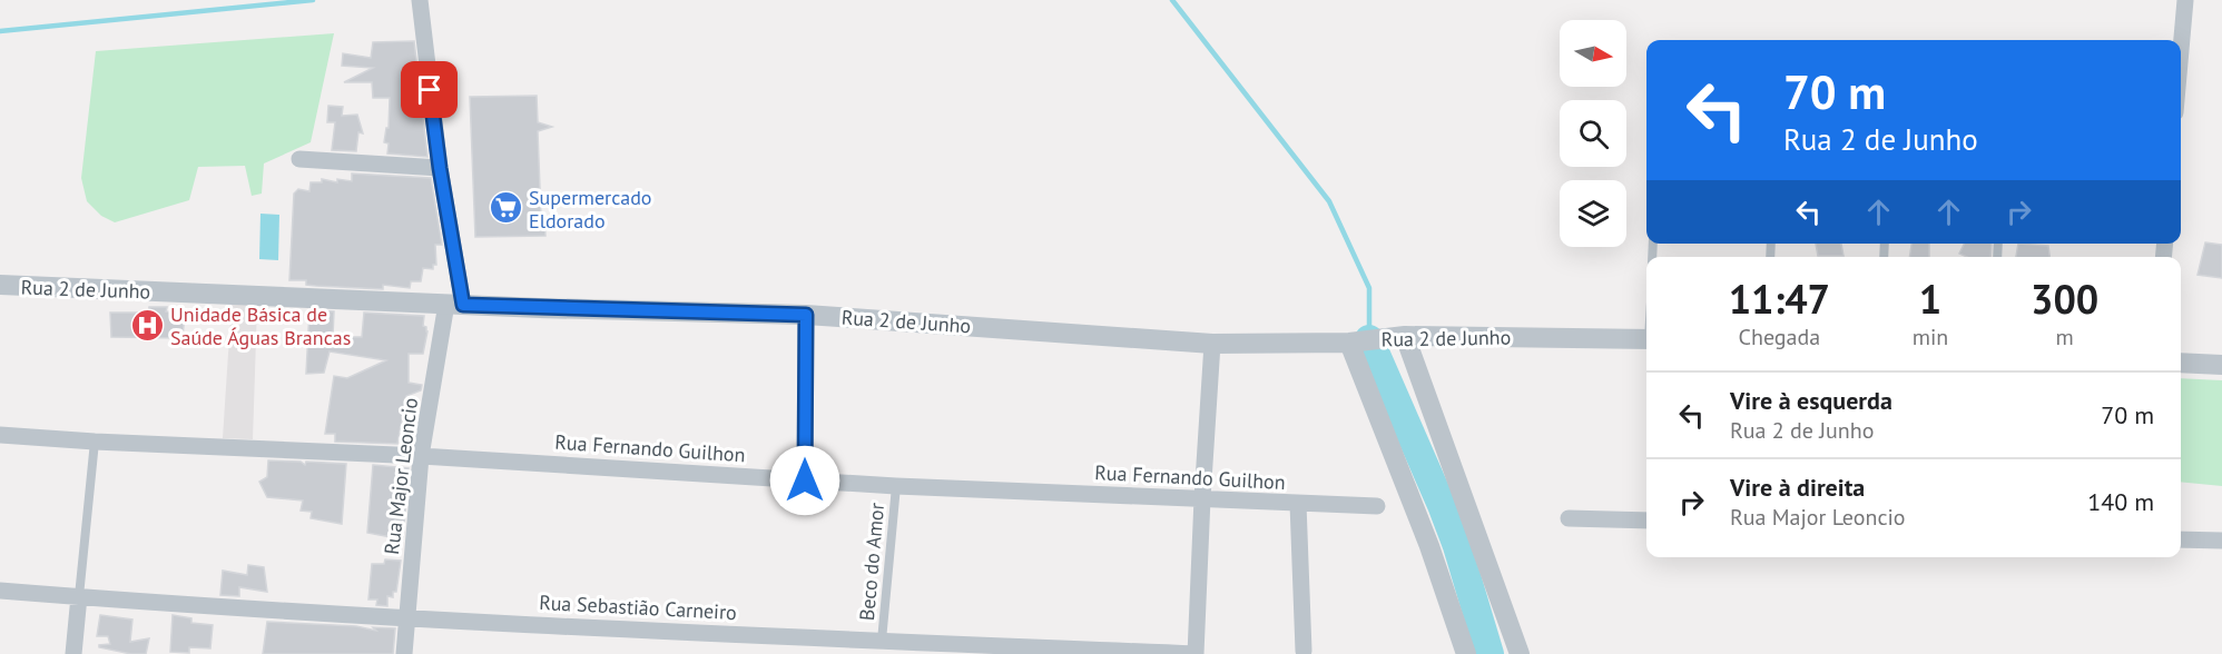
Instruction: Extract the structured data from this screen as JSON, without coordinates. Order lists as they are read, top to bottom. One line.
{"streets":{"street":["Rua 2 de Junho","Rua Fernando Guilhon","Rua Major Leoncio","Rua Sebastião Carneiro"],"lane":["Beco do Amor"]},"crossings":[["Rua 2 de Junho","Rua Major Leoncio"],["Rua Fernando Guilhon","Rua Major Leoncio"],["Rua Fernando Guilhon","Beco do Amor"],["Rua Major Leoncio","Rua Sebastião Carneiro"],["Beco do Amor","Rua Sebastião Carneiro"]],"places":{"supermarket":["Supermercado Eldorado"],"hospital":["Unidade Básica de Saúde Águas Brancas"]},"north":"right","page":{"turn":["70 m","Rua 2 de Junho"],"eta":["11:47","Chegada","1","min","300","m"],"list":[{"name":"Vire à esquerda","note":"Rua 2 de Junho","value":"70 m"},{"name":"Vire à direita","note":"Rua Major Leoncio","value":"140 m"}]}}
